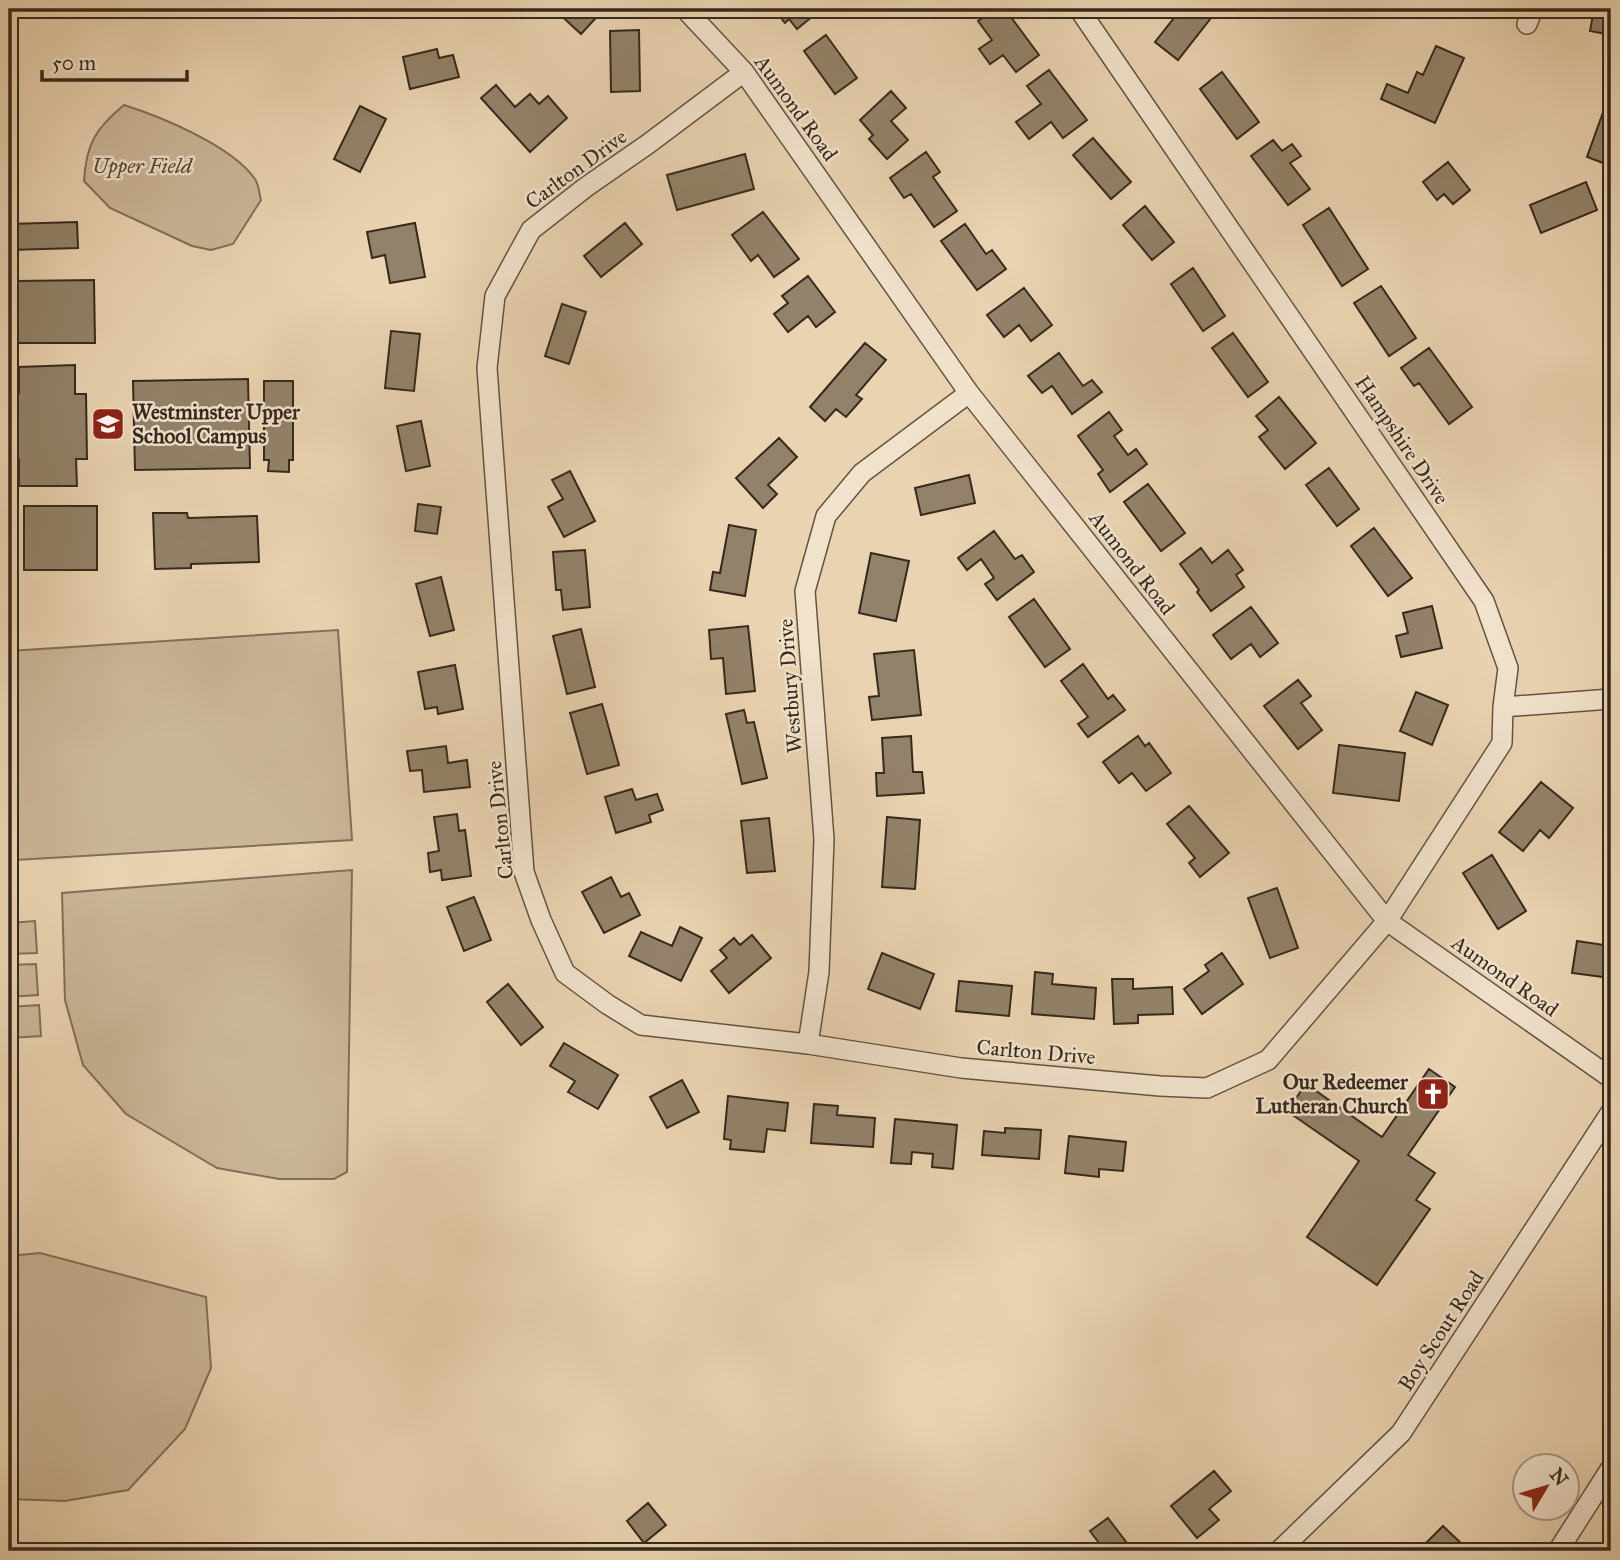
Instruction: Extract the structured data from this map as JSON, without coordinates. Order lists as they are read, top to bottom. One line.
{"streets":{"street":["Aumond Road","Carlton Drive","Hampshire Drive","Westbury Drive","Boy Scout Road"]},"crossings":[["Aumond Road","Carlton Drive"],["Aumond Road","Hampshire Drive"],["Aumond Road","Westbury Drive"],["Carlton Drive","Hampshire Drive"],["Carlton Drive","Westbury Drive"]],"parks":["Upper Field"],"places":{"school or university":["Westminster Upper School Campus"],"church":["Our Redeemer Lutheran Church"]},"scale_bar":"50 m","north":"top right"}
